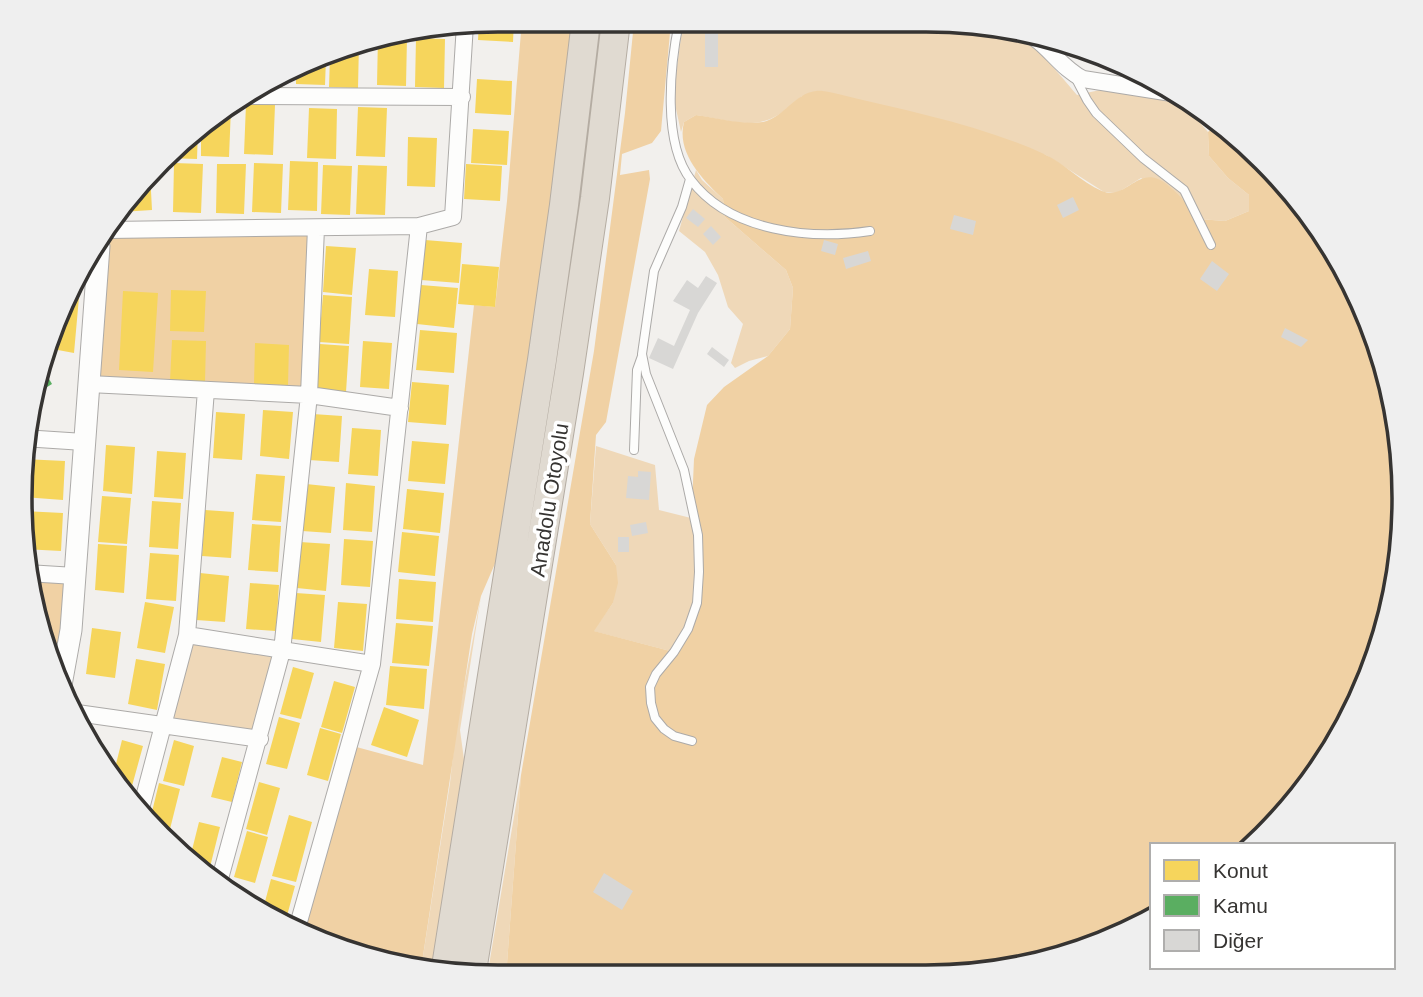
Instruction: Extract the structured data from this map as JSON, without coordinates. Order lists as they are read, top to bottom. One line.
{"streets":{"highway":["Anadolu Otoyolu"]},"legend":["Konut","Kamu","Diğer"]}
